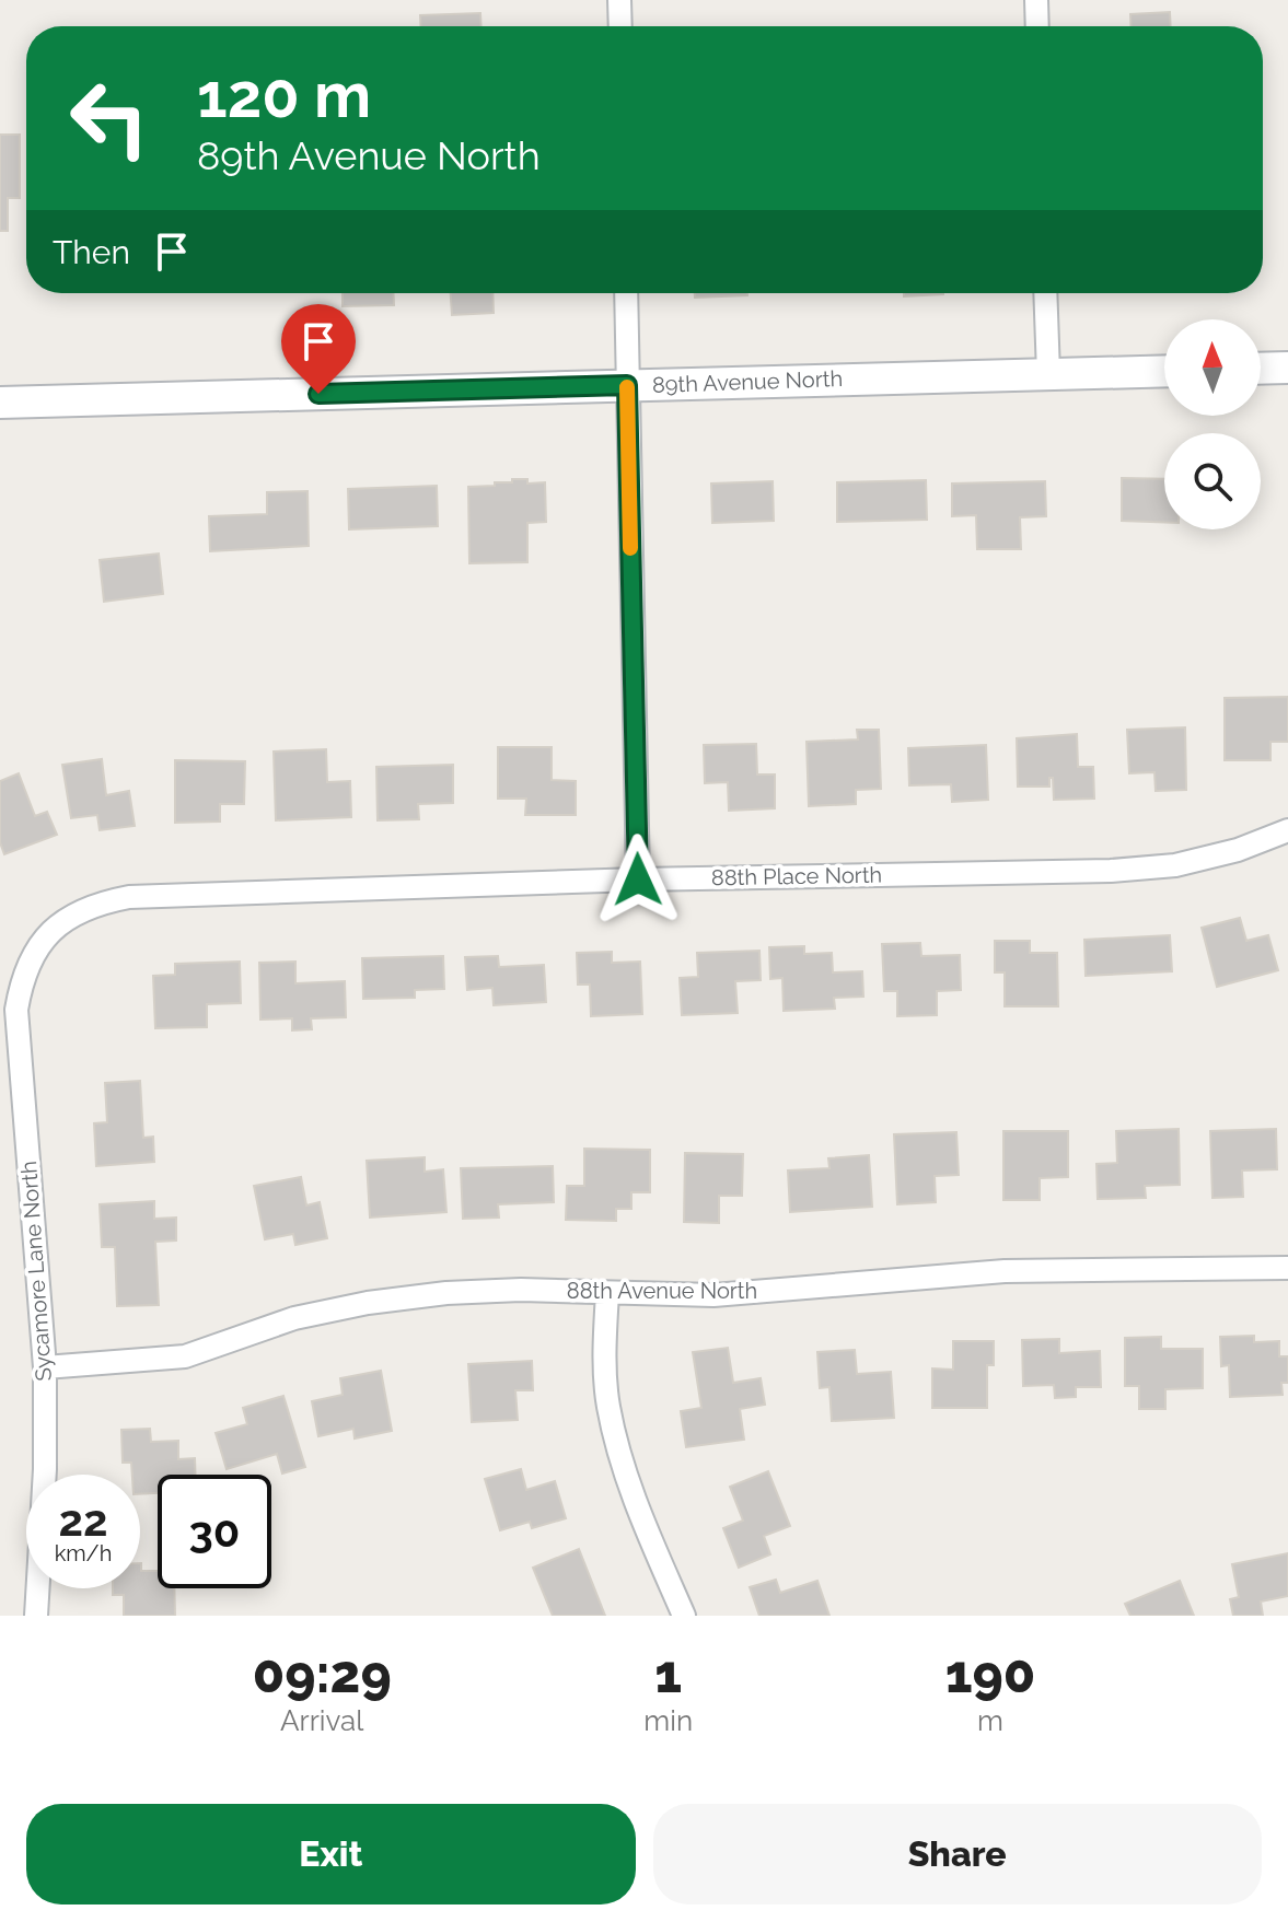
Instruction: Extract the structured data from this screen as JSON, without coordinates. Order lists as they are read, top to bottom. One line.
{"streets":{"street":["89th Avenue North","88th Place North","Sycamore Lane North","88th Avenue North"]},"crossings":[["88th Place North","Sycamore Lane North"],["Sycamore Lane North","88th Avenue North"]],"north":"top","page":{"turn":["120 m","89th Avenue North"],"then":"Then","speed":"22 km/h","limit":"30","eta":["09:29","Arrival","1","min","190","m"],"buttons":["Exit","Share"]}}
